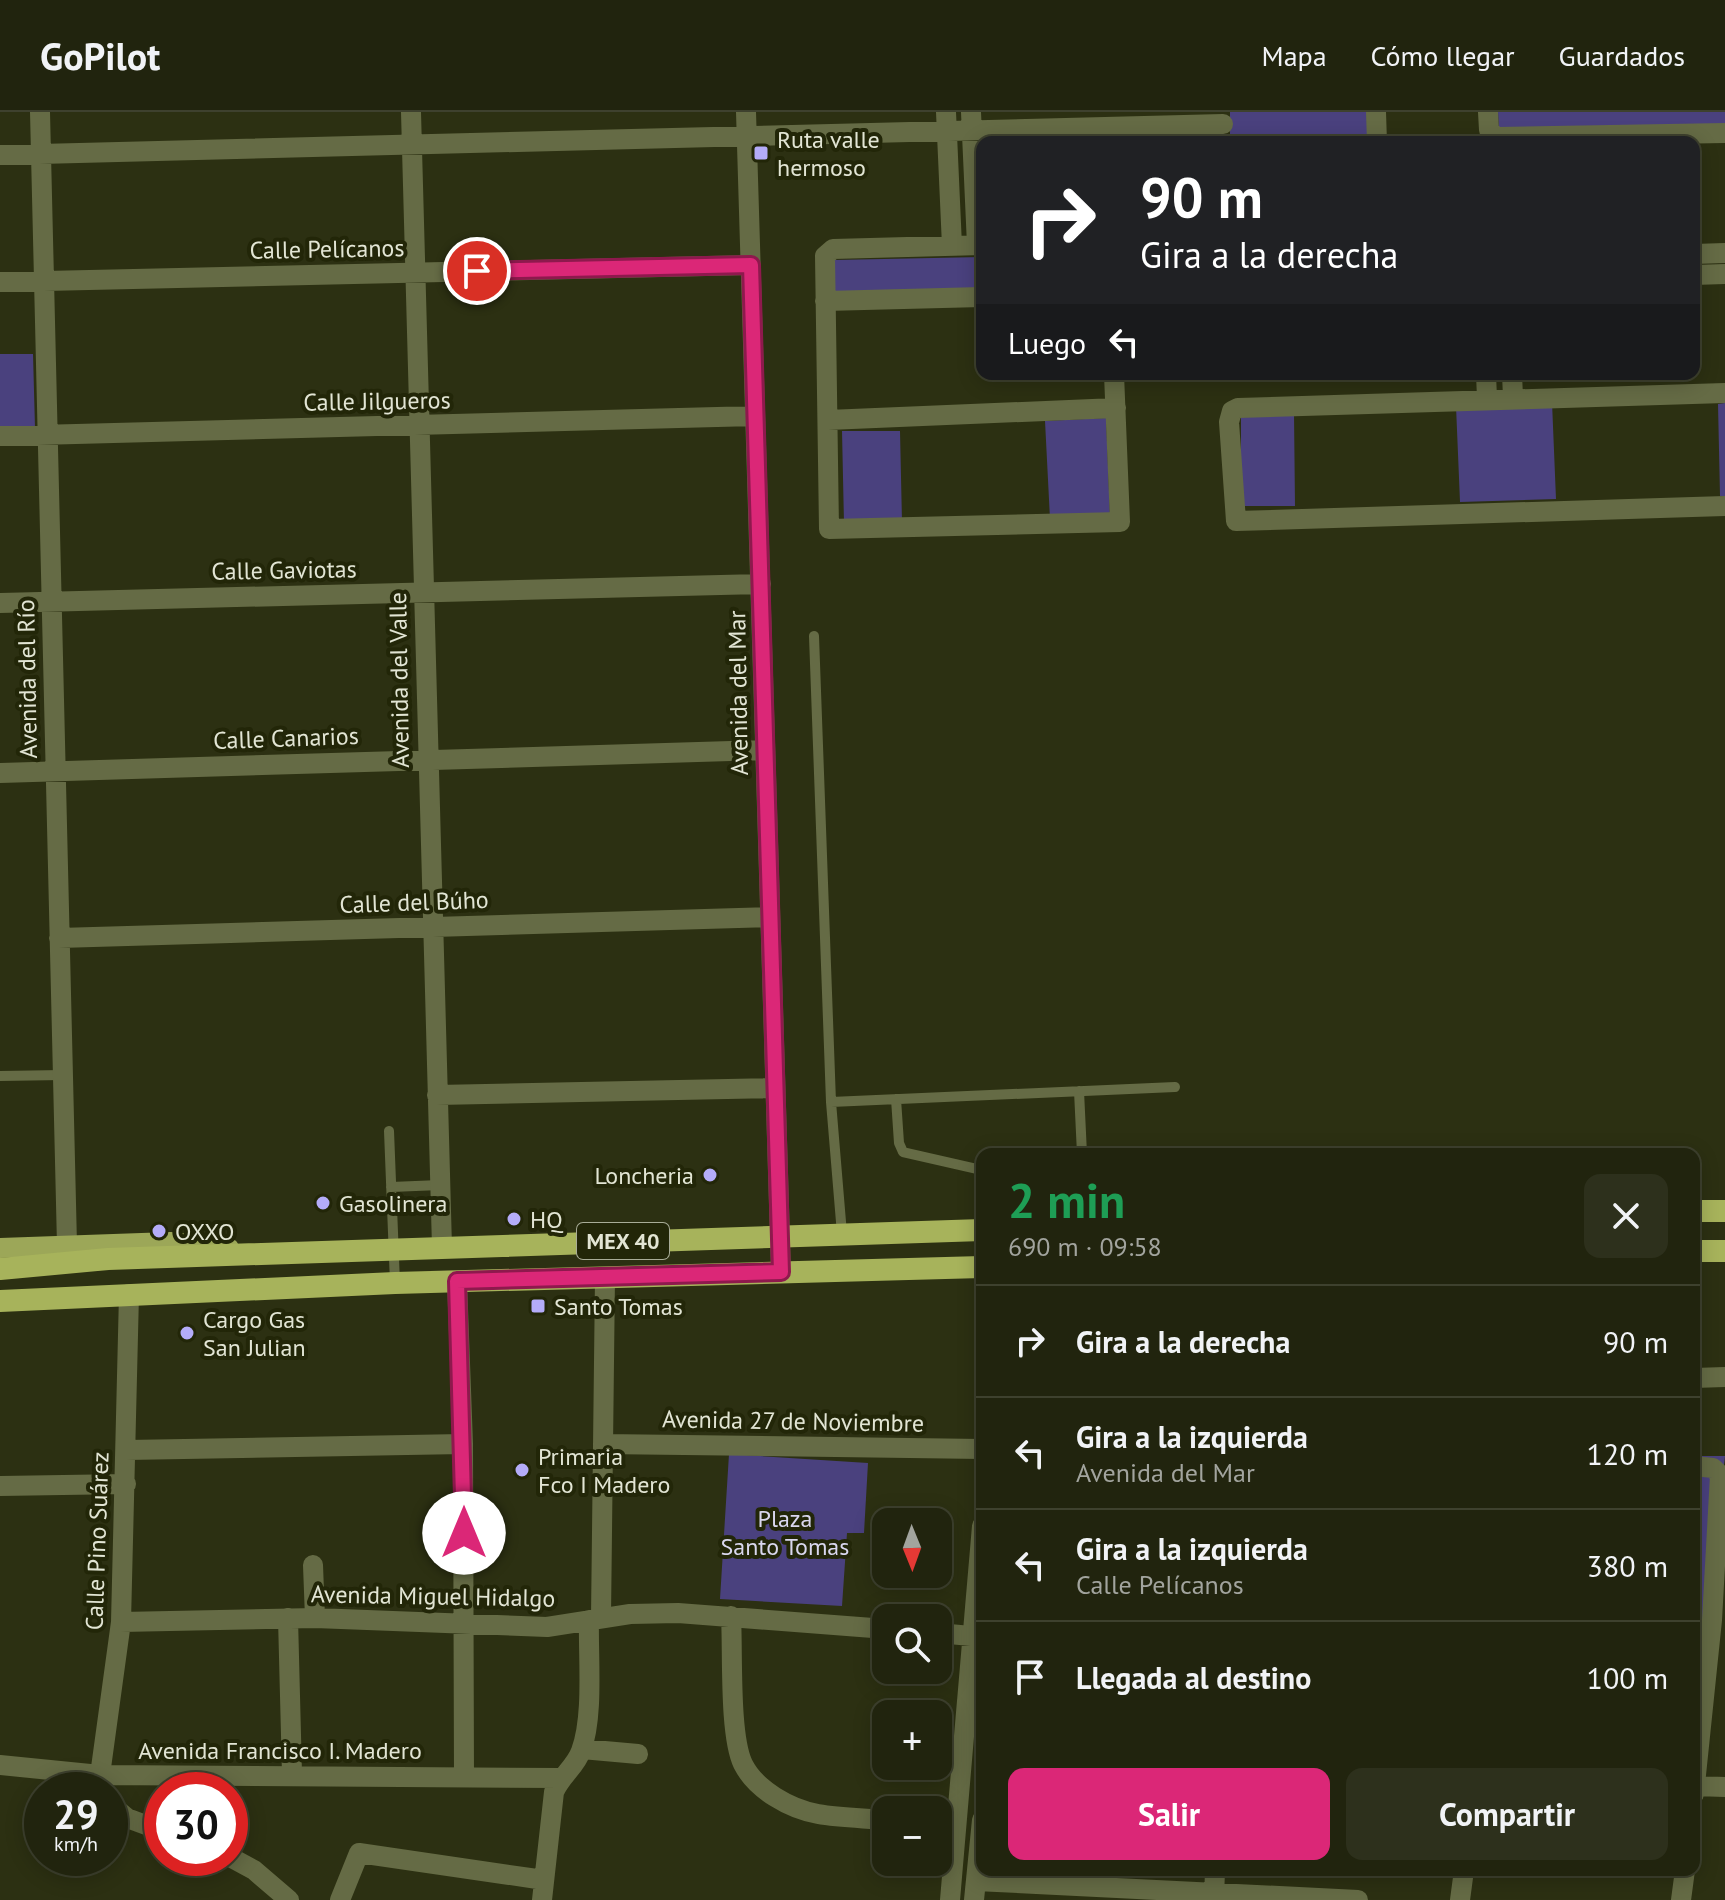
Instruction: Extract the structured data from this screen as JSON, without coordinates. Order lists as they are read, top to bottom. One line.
{"streets":{"highway":["MEX 40"],"street":["Calle Pelícanos","Calle Jilgueros","Calle Gaviotas","Avenida del Río","Avenida del Valle","Avenida del Mar","Calle Canarios","Calle del Búho","Avenida 27 de Noviembre","Calle Pino Suárez","Avenida Miguel Hidalgo","Avenida Francisco I. Madero"]},"crossings":[["Calle Pelícanos","Avenida del Río"],["Calle Pelícanos","Avenida del Valle"],["Calle Pelícanos","Avenida del Mar"],["Calle Jilgueros","Avenida del Río"],["Calle Jilgueros","Avenida del Valle"],["Calle Jilgueros","Avenida del Mar"],["Calle Gaviotas","Avenida del Río"],["Calle Gaviotas","Avenida del Valle"],["Calle Gaviotas","Avenida del Mar"],["Avenida del Río","Calle Canarios"],["Avenida del Río","Calle del Búho"],["Avenida del Valle","Calle Canarios"],["Avenida del Valle","Calle del Búho"],["Avenida del Valle","MEX 40"],["Avenida del Mar","Calle Canarios"],["Avenida del Mar","Calle del Búho"],["Avenida del Mar","MEX 40"],["MEX 40","Calle Pino Suárez"],["Calle Pino Suárez","Avenida Miguel Hidalgo"]],"parks":["Plaza Santo Tomas"],"places":{"transit":["Ruta valle hermoso","Santo Tomas"],"other":["Loncheria","Gasolinera","HQ","OXXO","Cargo Gas San Julian","Primaria Fco I Madero"]},"north":"bottom","page":{"header":"GoPilot","nav":["Mapa","Cómo llegar","Guardados"],"turn":["90 m","Gira a la derecha"],"then":"Luego","heading":["2 min","690 m · 09:58"],"list":[{"name":"Gira a la derecha","value":"90 m"},{"name":"Gira a la izquierda","note":"Avenida del Mar","value":"120 m"},{"name":"Gira a la izquierda","note":"Calle Pelícanos","value":"380 m"},{"name":"Llegada al destino","value":"100 m"}],"map_buttons":["+","−"],"buttons":["Salir","Compartir"],"speed":"29 km/h","limit":"30"}}
